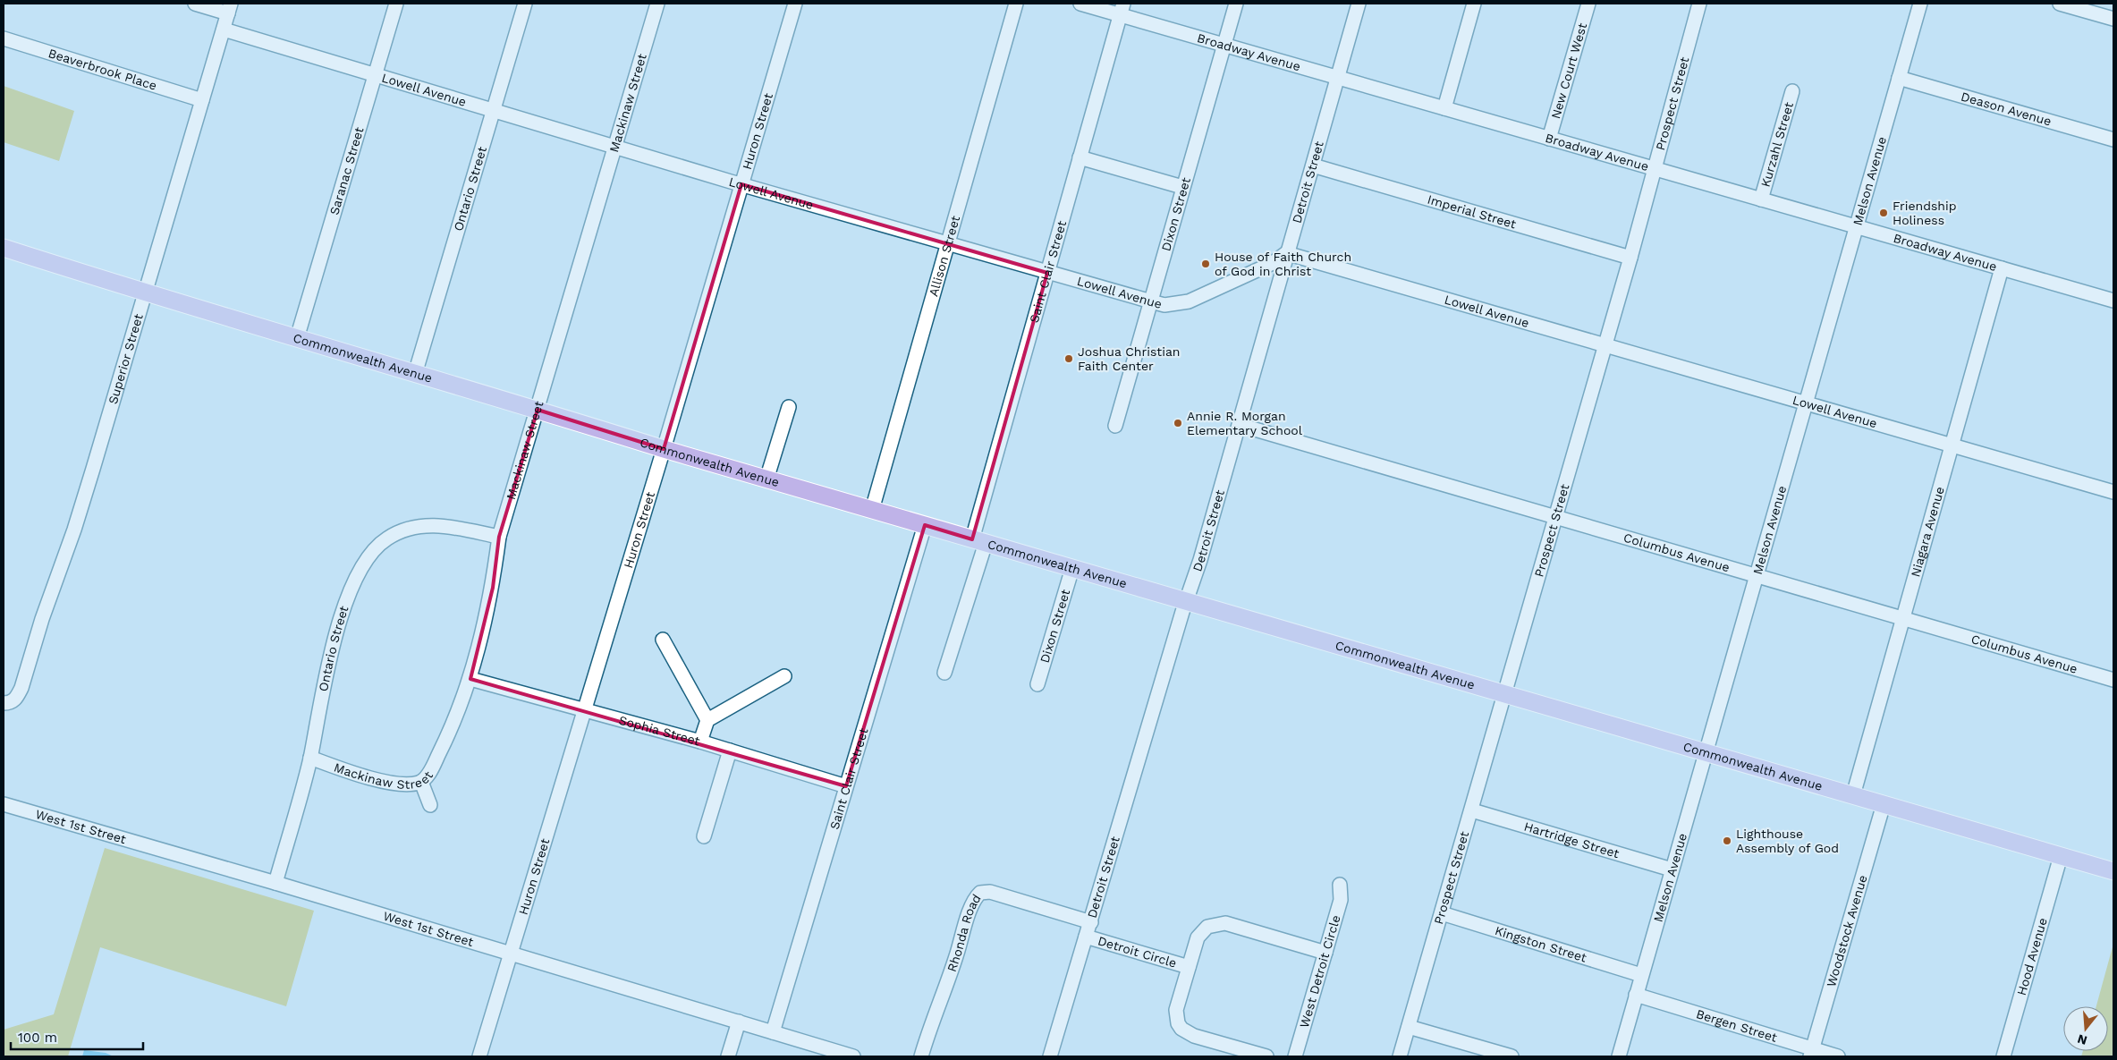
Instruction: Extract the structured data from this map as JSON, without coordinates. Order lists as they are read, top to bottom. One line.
{"streets":{"main road":["Commonwealth Avenue"],"street":["Broadway Avenue","Beaverbrook Place","New Court West","Lowell Avenue","Mackinaw Street","Prospect Street","Deason Avenue","Huron Street","Kurzahl Street","Saranac Street","Melson Avenue","Detroit Street","Ontario Street","Imperial Street","Dixon Street","Allison Street","Saint Clair Street","Superior Street","Niagara Avenue","Columbus Avenue","Sophia Street","West 1st Street","Hartridge Street","Woodstock Avenue","Rhonda Road","Kingston Street","Detroit Circle","Hood Avenue","West Detroit Circle","Bergen Street"]},"crossings":[["Broadway Avenue","New Court West"],["Broadway Avenue","Prospect Street"],["Broadway Avenue","Kurzahl Street"],["Broadway Avenue","Melson Avenue"],["Broadway Avenue","Detroit Street"],["Broadway Avenue","Dixon Street"],["Broadway Avenue","Saint Clair Street"],["Broadway Avenue","Niagara Avenue"],["Beaverbrook Place","Superior Street"],["Lowell Avenue","Mackinaw Street"],["Lowell Avenue","Prospect Street"],["Lowell Avenue","Huron Street"],["Lowell Avenue","Saranac Street"],["Lowell Avenue","Melson Avenue"],["Lowell Avenue","Detroit Street"],["Lowell Avenue","Ontario Street"],["Lowell Avenue","Dixon Street"],["Lowell Avenue","Allison Street"],["Lowell Avenue","Saint Clair Street"],["Lowell Avenue","Superior Street"],["Lowell Avenue","Niagara Avenue"],["Mackinaw Street","Ontario Street"],["Mackinaw Street","Commonwealth Avenue"],["Mackinaw Street","Sophia Street"],["Prospect Street","Imperial Street"],["Prospect Street","Commonwealth Avenue"],["Prospect Street","Columbus Avenue"],["Prospect Street","Hartridge Street"],["Prospect Street","Kingston Street"],["Deason Avenue","Melson Avenue"],["Huron Street","Commonwealth Avenue"],["Huron Street","Sophia Street"],["Huron Street","West 1st Street"],["Saranac Street","Commonwealth Avenue"],["Melson Avenue","Commonwealth Avenue"],["Melson Avenue","Columbus Avenue"],["Melson Avenue","Hartridge Street"],["Melson Avenue","Kingston Street"],["Melson Avenue","Bergen Street"],["Detroit Street","Imperial Street"],["Detroit Street","Commonwealth Avenue"],["Detroit Street","Columbus Avenue"],["Detroit Street","Rhonda Road"],["Detroit Street","Detroit Circle"],["Ontario Street","Commonwealth Avenue"],["Ontario Street","West 1st Street"],["Dixon Street","Commonwealth Avenue"],["Allison Street","Commonwealth Avenue"],["Saint Clair Street","Commonwealth Avenue"],["Saint Clair Street","Sophia Street"],["Saint Clair Street","West 1st Street"],["Commonwealth Avenue","Superior Street"],["Commonwealth Avenue","Niagara Avenue"],["Commonwealth Avenue","Woodstock Avenue"],["Commonwealth Avenue","Hood Avenue"],["Niagara Avenue","Columbus Avenue"],["Woodstock Avenue","Bergen Street"]],"places":["Friendship Holiness","House of Faith Church of God in Christ","Joshua Christian Faith Center","Annie R. Morgan Elementary School","Lighthouse Assembly of God"],"scale_bar":"100 m","north":"bottom"}
